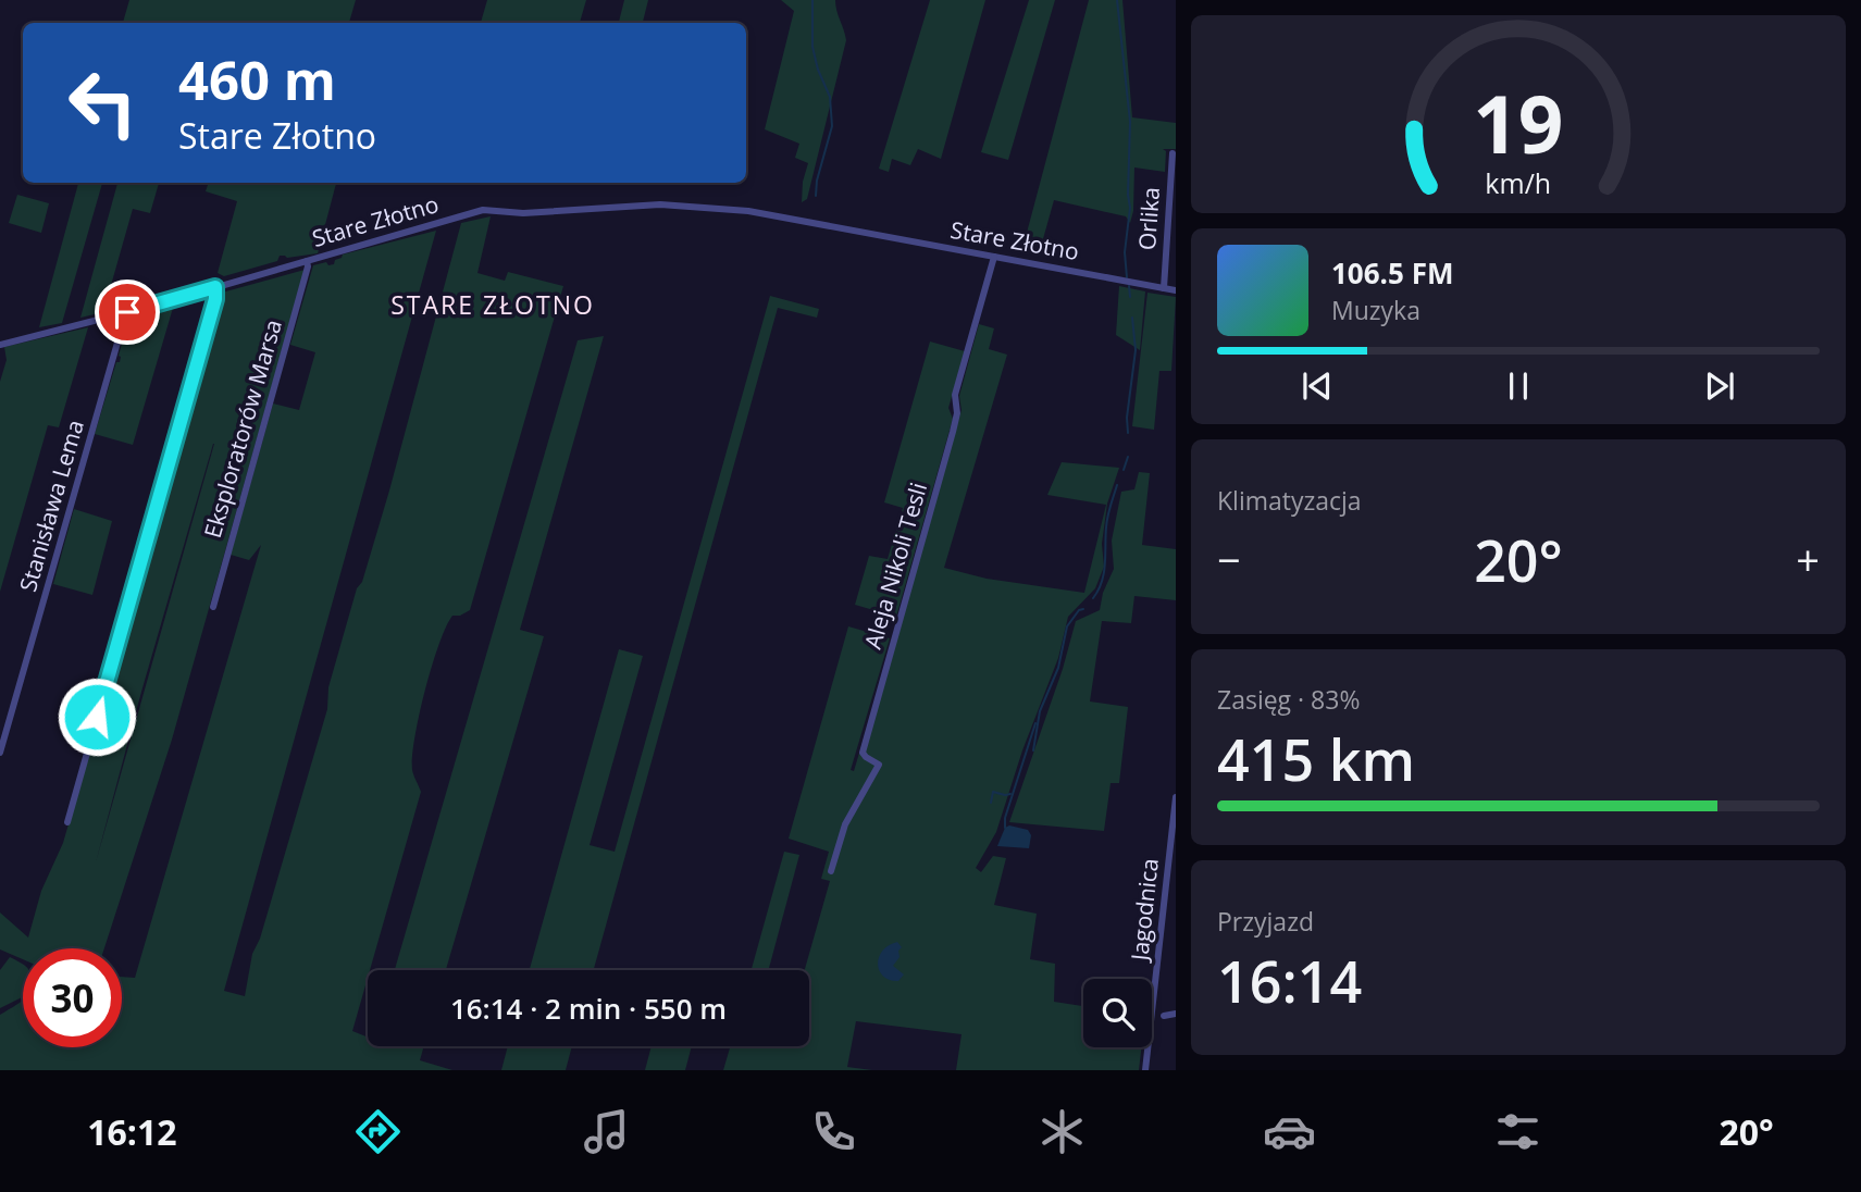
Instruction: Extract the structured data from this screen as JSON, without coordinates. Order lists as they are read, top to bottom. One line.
{"streets":{"street":["Orlika","Stare Złotno","Eksploratorów Marsa","Stanisława Lema","Aleja Nikoli Tesli","Jagodnica"]},"crossings":[["Orlika","Stare Złotno"],["Stare Złotno","Eksploratorów Marsa"],["Stare Złotno","Stanisława Lema"],["Stare Złotno","Aleja Nikoli Tesli"]],"districts":["STARE ZŁOTNO"],"page":{"turn":["460 m","Stare Złotno"],"song":["106.5 FM","Muzyka"],"tile":["Klimatyzacja",["Zasięg · 83%","415 km"],["Przyjazd","16:14"]],"heat":["−","20°","+"],"limit":"30","trip":"16:14 · 2 min · 550 m","tabs":["16:12","20°"],"gauge":["19","km/h"]}}
